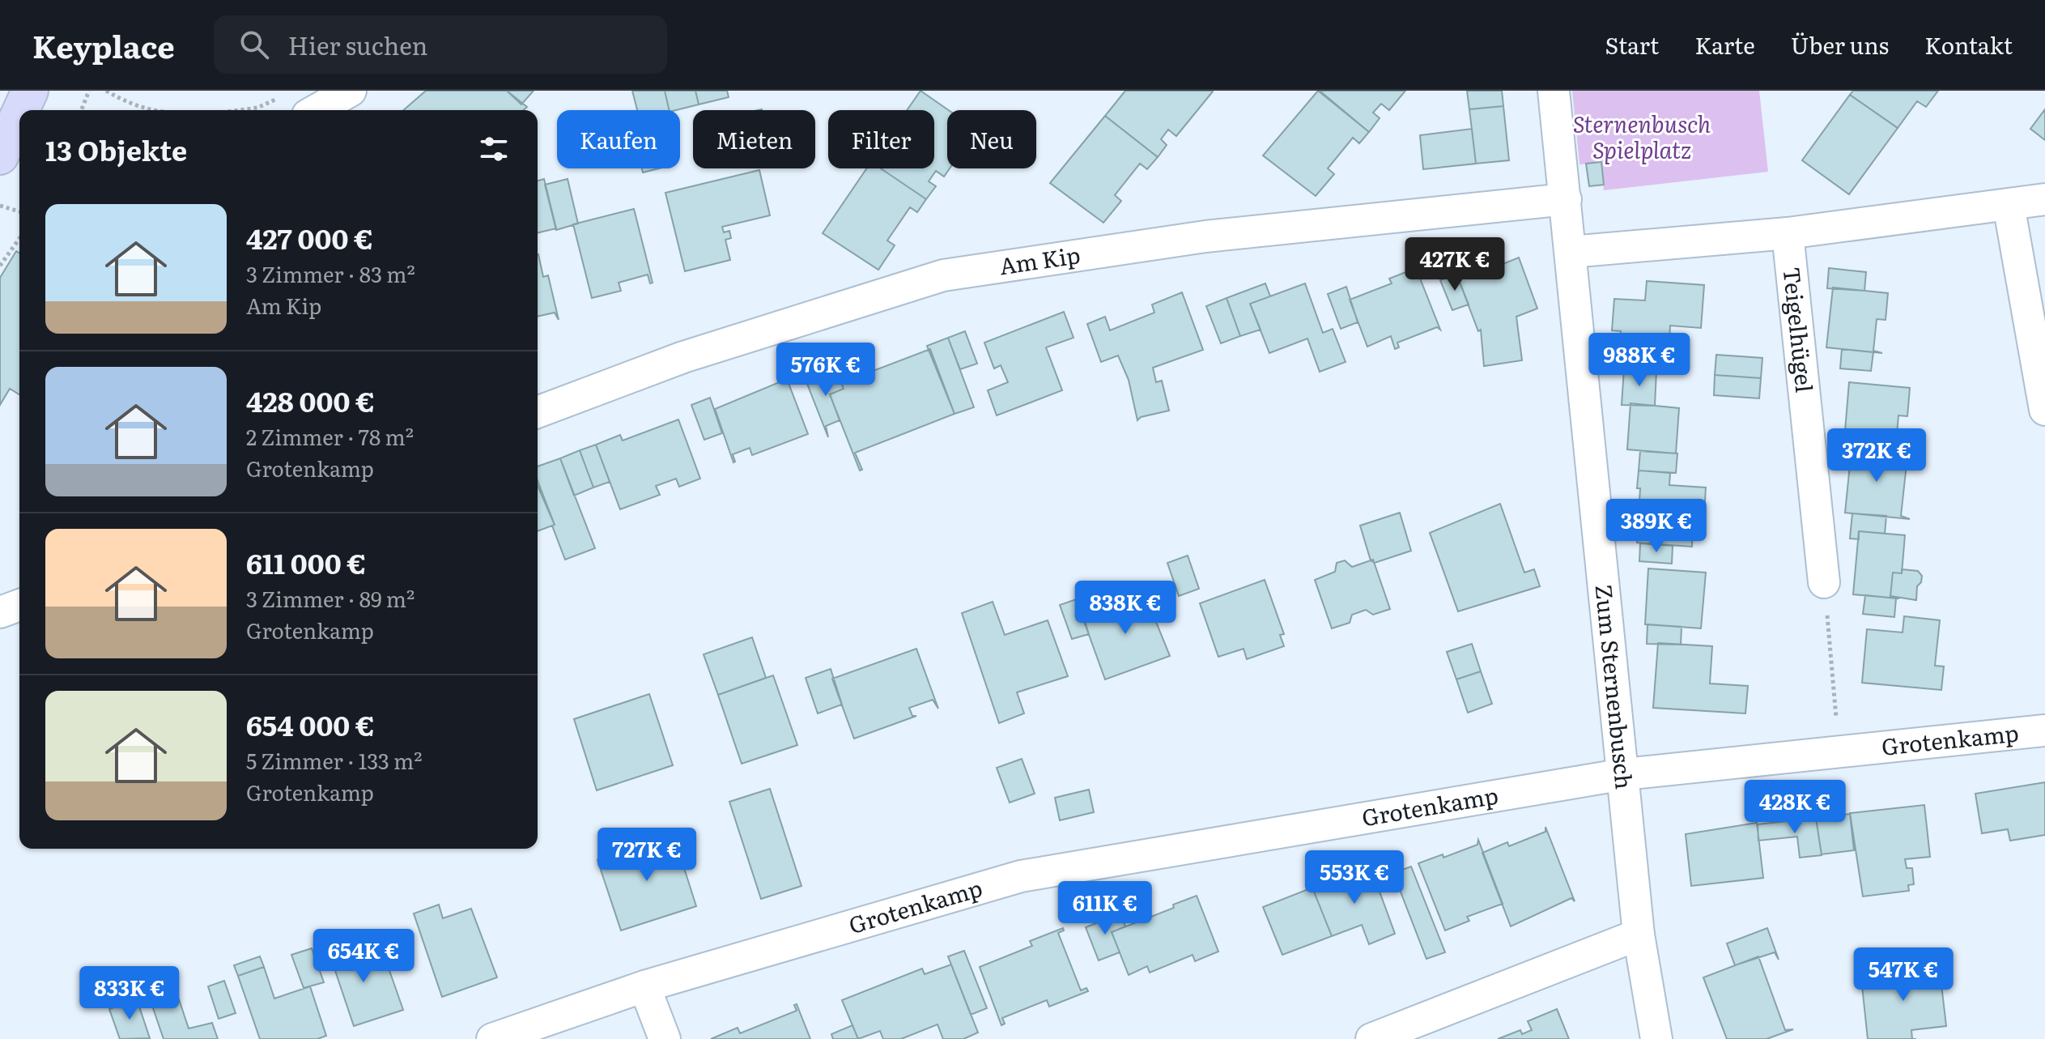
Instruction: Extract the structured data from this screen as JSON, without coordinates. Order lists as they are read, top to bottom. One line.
{"streets":{"street":["Am Kip","Teigelhügel","Zum Sternenbusch","Grotenkamp"]},"crossings":[["Am Kip","Zum Sternenbusch"],["Zum Sternenbusch","Grotenkamp"]],"parks":["Sternenbusch Spielplatz"],"page":{"header":"Keyplace","search":"Hier suchen","nav":["Start","Karte","Über uns","Kontakt"],"chip":["Kaufen","Mieten","Filter","Neu"],"heading":"13 Objekte","list":[{"name":"427 000 €","note":"3 Zimmer · 83 m² · Am Kip"},{"name":"428 000 €","note":"2 Zimmer · 78 m² · Grotenkamp"},{"name":"611 000 €","note":"3 Zimmer · 89 m² · Grotenkamp"},{"name":"654 000 €","note":"5 Zimmer · 133 m² · Grotenkamp"}],"price":["427K €","988K €","576K €","372K €","389K €","838K €","428K €","727K €","553K €","611K €","654K €","547K €","833K €"]}}
